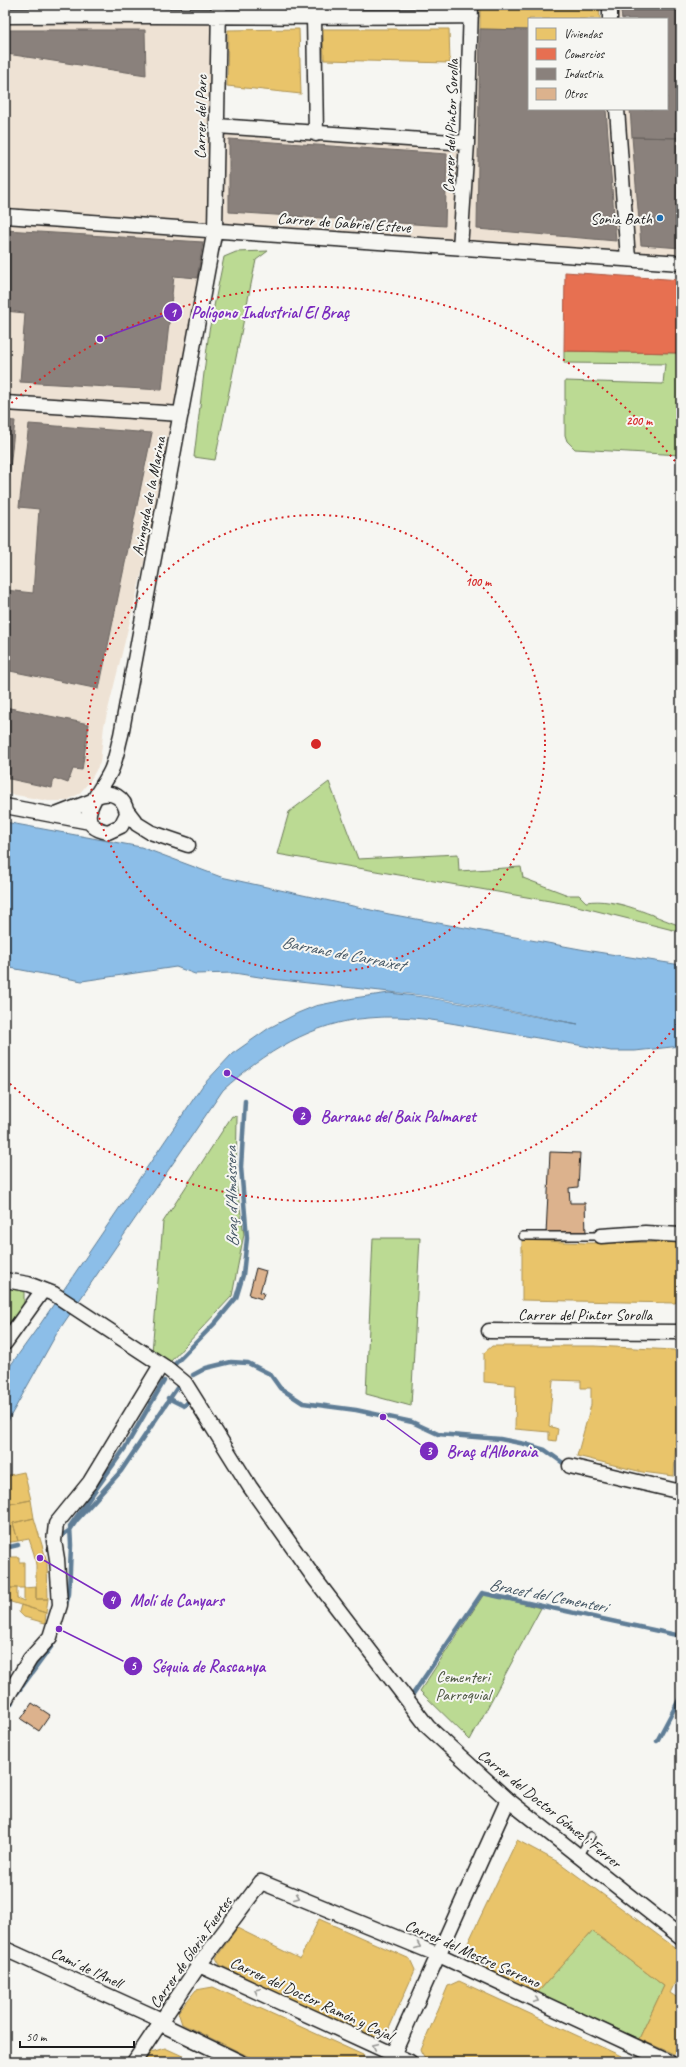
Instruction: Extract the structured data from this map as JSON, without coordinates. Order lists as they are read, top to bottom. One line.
{"streets":{"street":["Carrer del Parc","Carrer del Pintor Sorolla","Carrer de Gabriel Esteve","Avinguda de la Marina","Carrer del Doctor Gómez i Ferrer","Carrer de Gloria Fuertes","Carrer del Mestre Serrano","Camí de l'Anell","Carrer del Doctor Ramón y Cajal"]},"crossings":[["Carrer del Parc","Carrer de Gabriel Esteve"],["Carrer del Parc","Avinguda de la Marina"],["Carrer del Pintor Sorolla","Carrer de Gabriel Esteve"],["Carrer de Gabriel Esteve","Avinguda de la Marina"],["Carrer de Gloria Fuertes","Carrer del Mestre Serrano"],["Carrer de Gloria Fuertes","Camí de l'Anell"],["Carrer de Gloria Fuertes","Carrer del Doctor Ramón y Cajal"]],"one_way":["Carrer del Mestre Serrano","Carrer del Doctor Ramón y Cajal"],"water":["Barranc de Carraixet","Braç d'Almàssera","Bracet del Cementeri"],"parks":["Cementeri Parroquial"],"places":["Sonia Bath","Polígono Industrial El Braç","Barranc del Baix Palmaret","Braç d'Alboraia","Molí de Canyars","Séquia de Rascanya"],"legend":["Viviendas","Comercios","Industria","Otros"],"scale_bar":"50 m","rings":["200 m","100 m"]}
